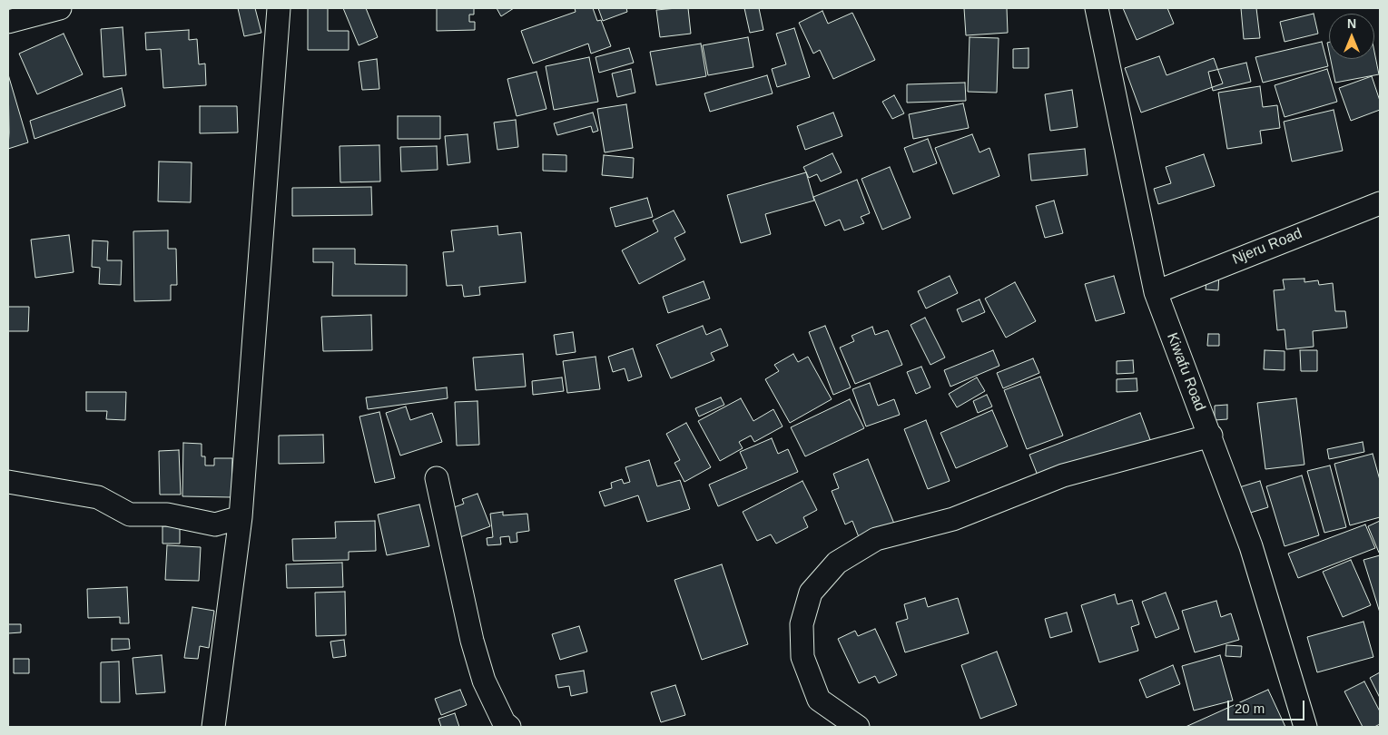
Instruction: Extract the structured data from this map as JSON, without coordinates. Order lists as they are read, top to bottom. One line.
{"streets":{"street":["Njeru Road","Kiwafu Road"]},"crossings":[["Njeru Road","Kiwafu Road"]],"scale_bar":"20 m","north":"top"}
